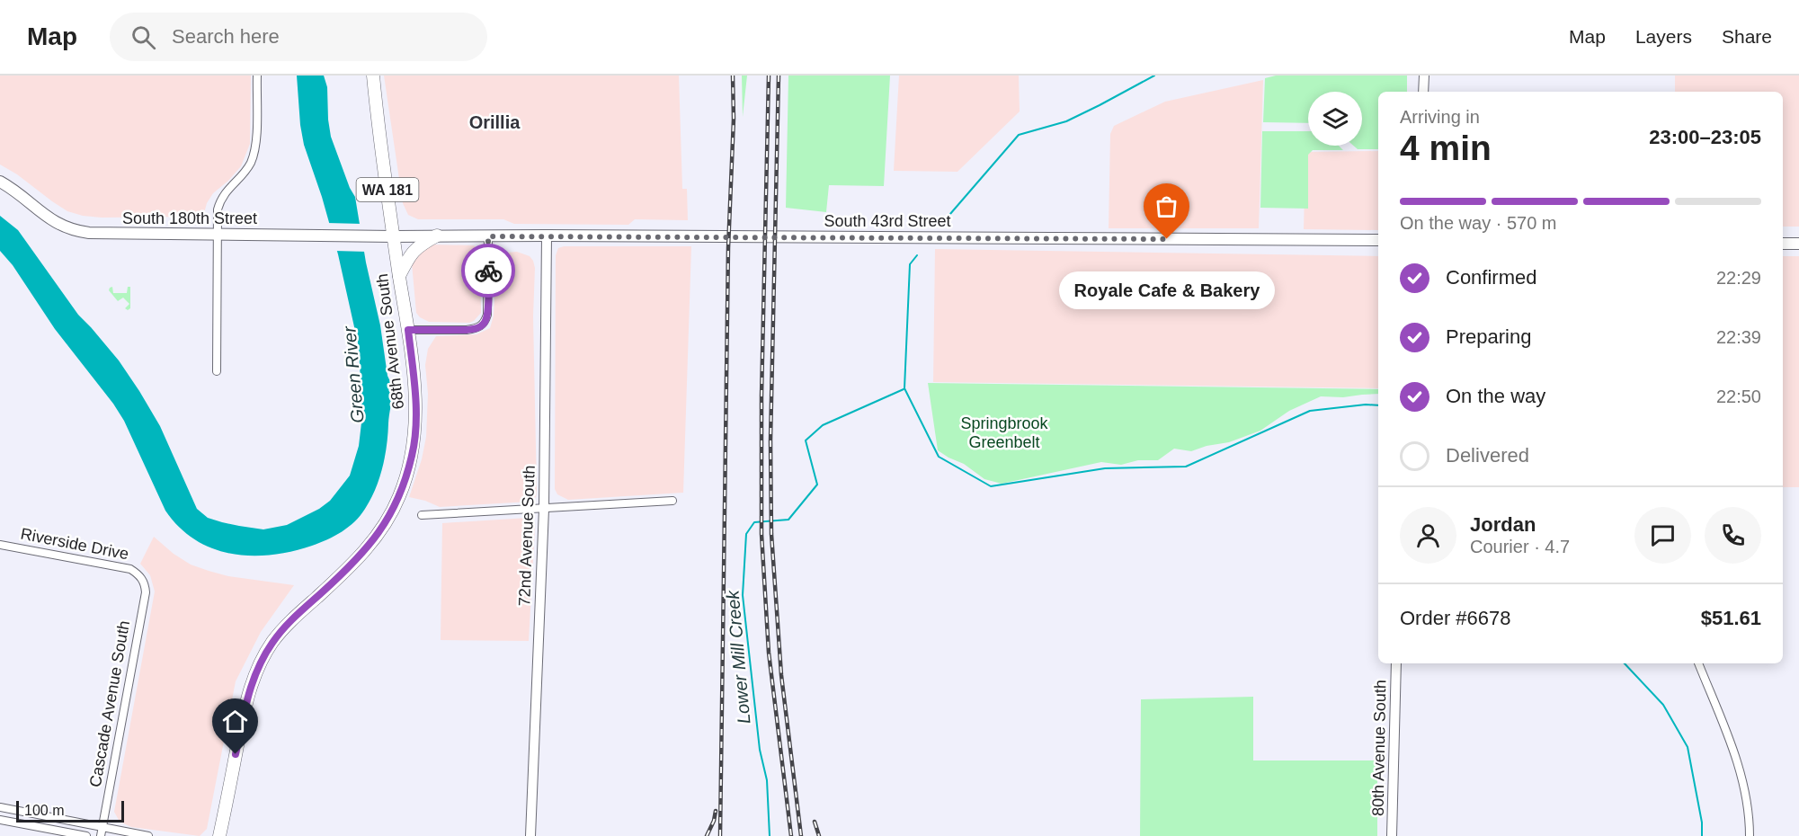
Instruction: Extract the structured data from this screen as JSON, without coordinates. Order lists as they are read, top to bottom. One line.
{"streets":{"main road":["WA 181","South 180th Street","South 43rd Street","68th Avenue South"],"street":["72nd Avenue South","Riverside Drive","Cascade Avenue South","80th Avenue South"]},"crossings":[["WA 181","South 180th Street"],["WA 181","South 43rd Street"],["WA 181","68th Avenue South"],["South 180th Street","South 43rd Street"],["South 180th Street","68th Avenue South"],["South 43rd Street","68th Avenue South"],["South 43rd Street","72nd Avenue South"],["Riverside Drive","Cascade Avenue South"]],"districts":["Orillia"],"water":["Green River","Lower Mill Creek"],"parks":["Springbrook Greenbelt"],"places":["Royale Cafe & Bakery"],"scale_bar":"100 m","page":{"header":"Map","search":"Search here","nav":["Map","Layers","Share"],"heading":["4 min","Arriving in","23:00–23:05"],"panel":["Jordan","Courier · 4.7","Order #6678","$51.61"],"bar":"On the way · 570 m","list":[["Confirmed","22:29"],["Preparing","22:39"],["On the way","22:50"],"Delivered"],"bubble":"Royale Cafe & Bakery","scale":"100 m"}}
